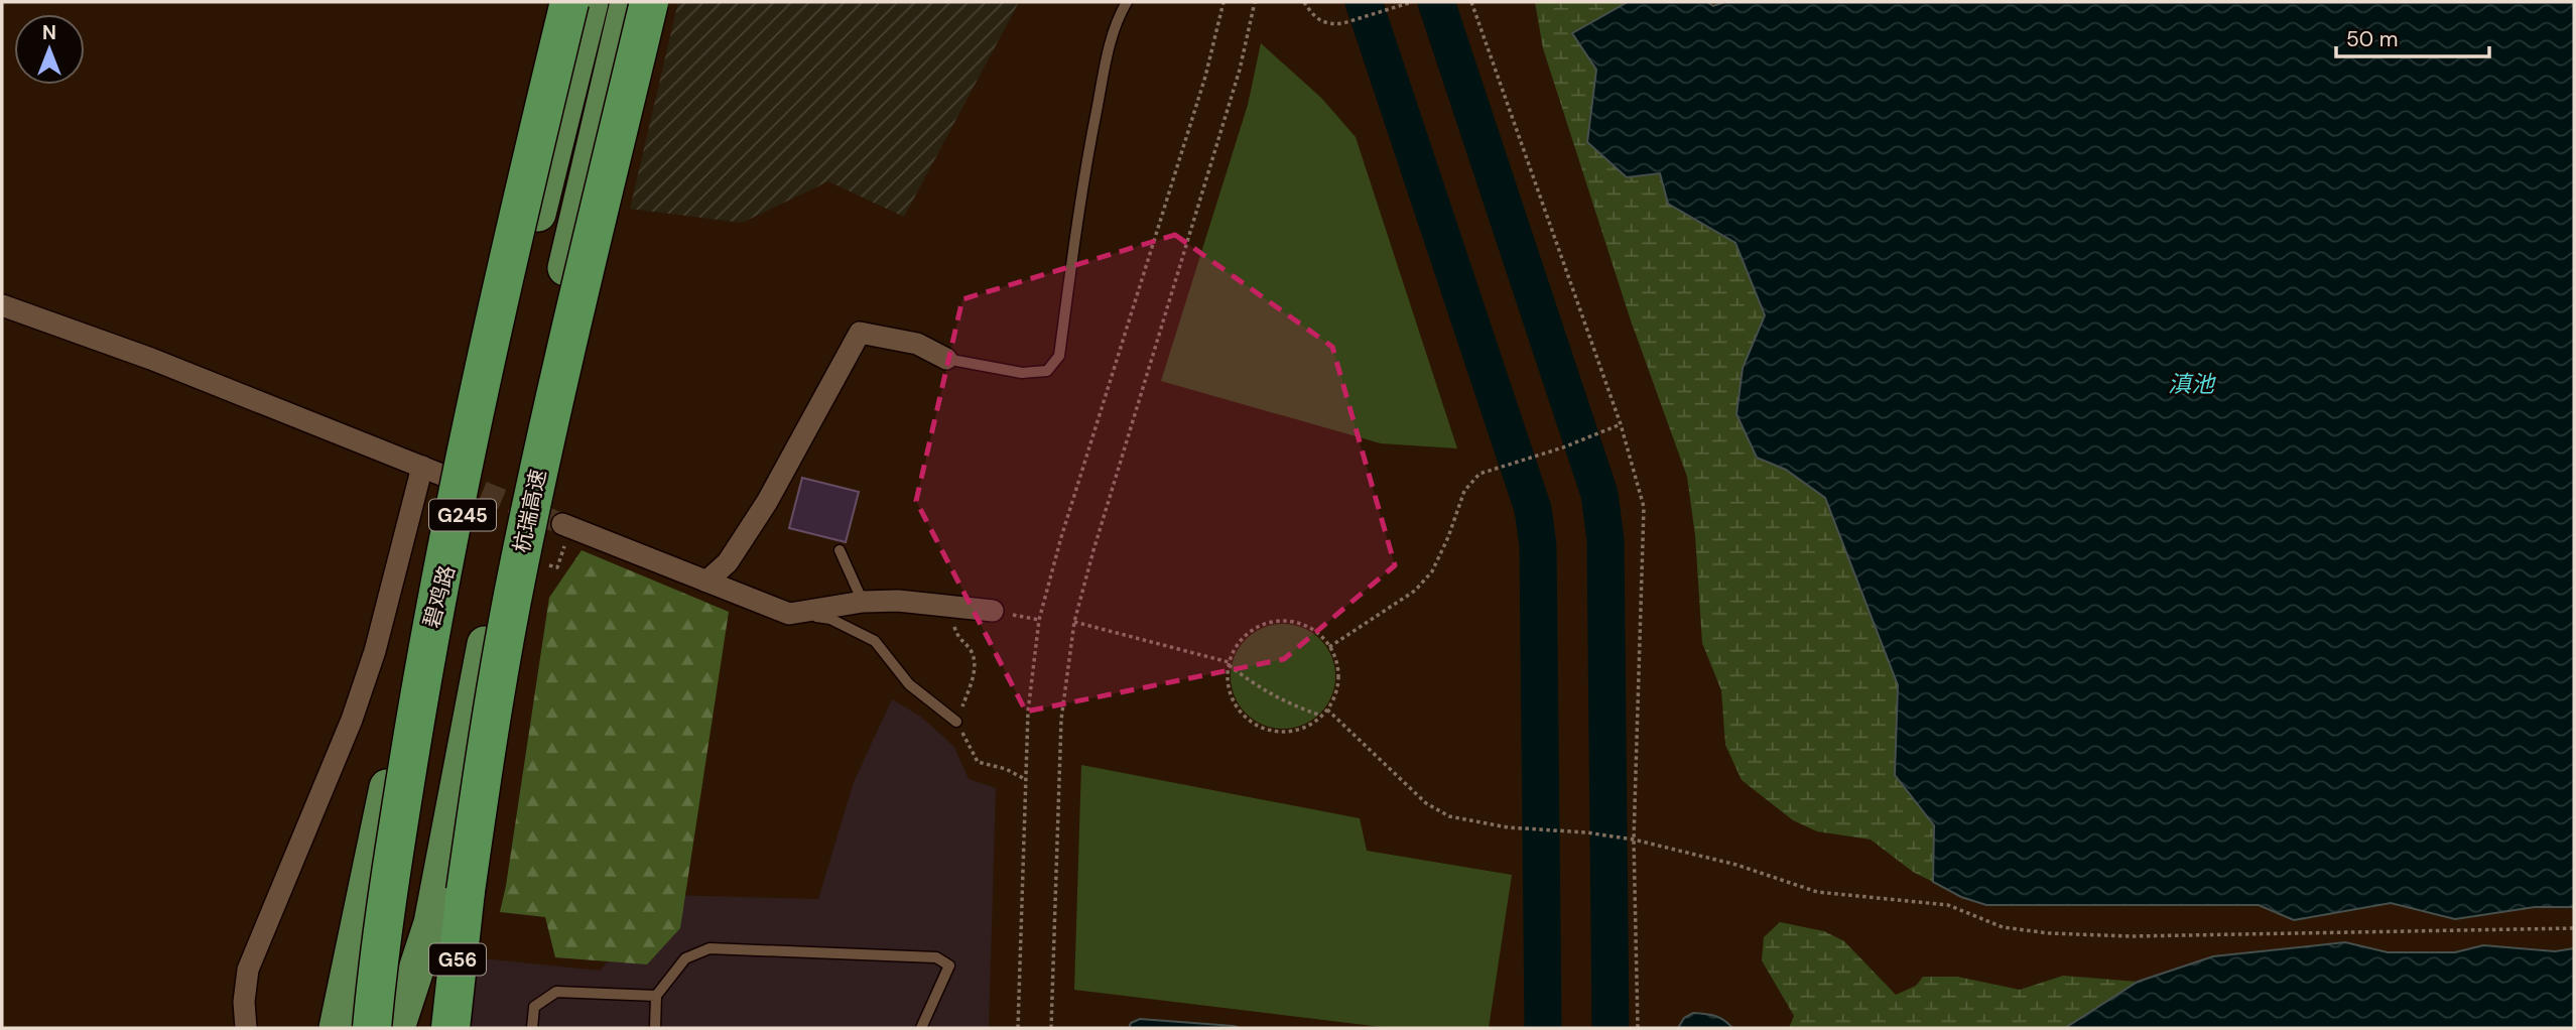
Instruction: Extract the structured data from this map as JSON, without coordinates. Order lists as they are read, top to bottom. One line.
{"streets":{"highway":["杭瑞高速","G245","碧鸡路","G56"]},"water":["滇池"],"scale_bar":"50 m","north":"top"}
